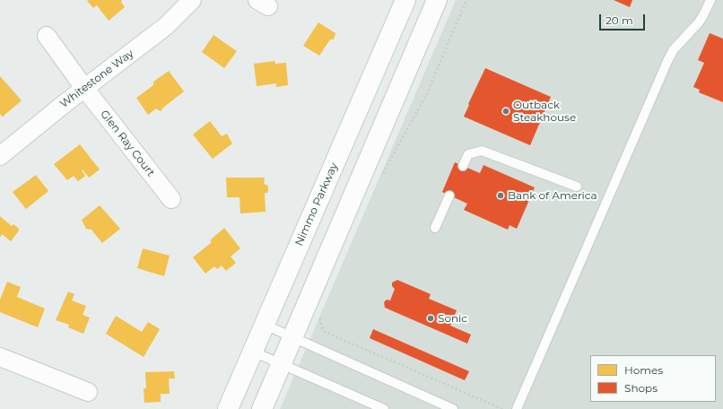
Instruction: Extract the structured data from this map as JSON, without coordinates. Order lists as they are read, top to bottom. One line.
{"streets":{"main road":["Nimmo Parkway"],"street":["Whitestone Way","Glen Ray Court"]},"crossings":[["Whitestone Way","Glen Ray Court"]],"places":["Outback Steakhouse","Bank of America","Sonic"],"legend":["Homes","Shops"],"scale_bar":"20 m"}
